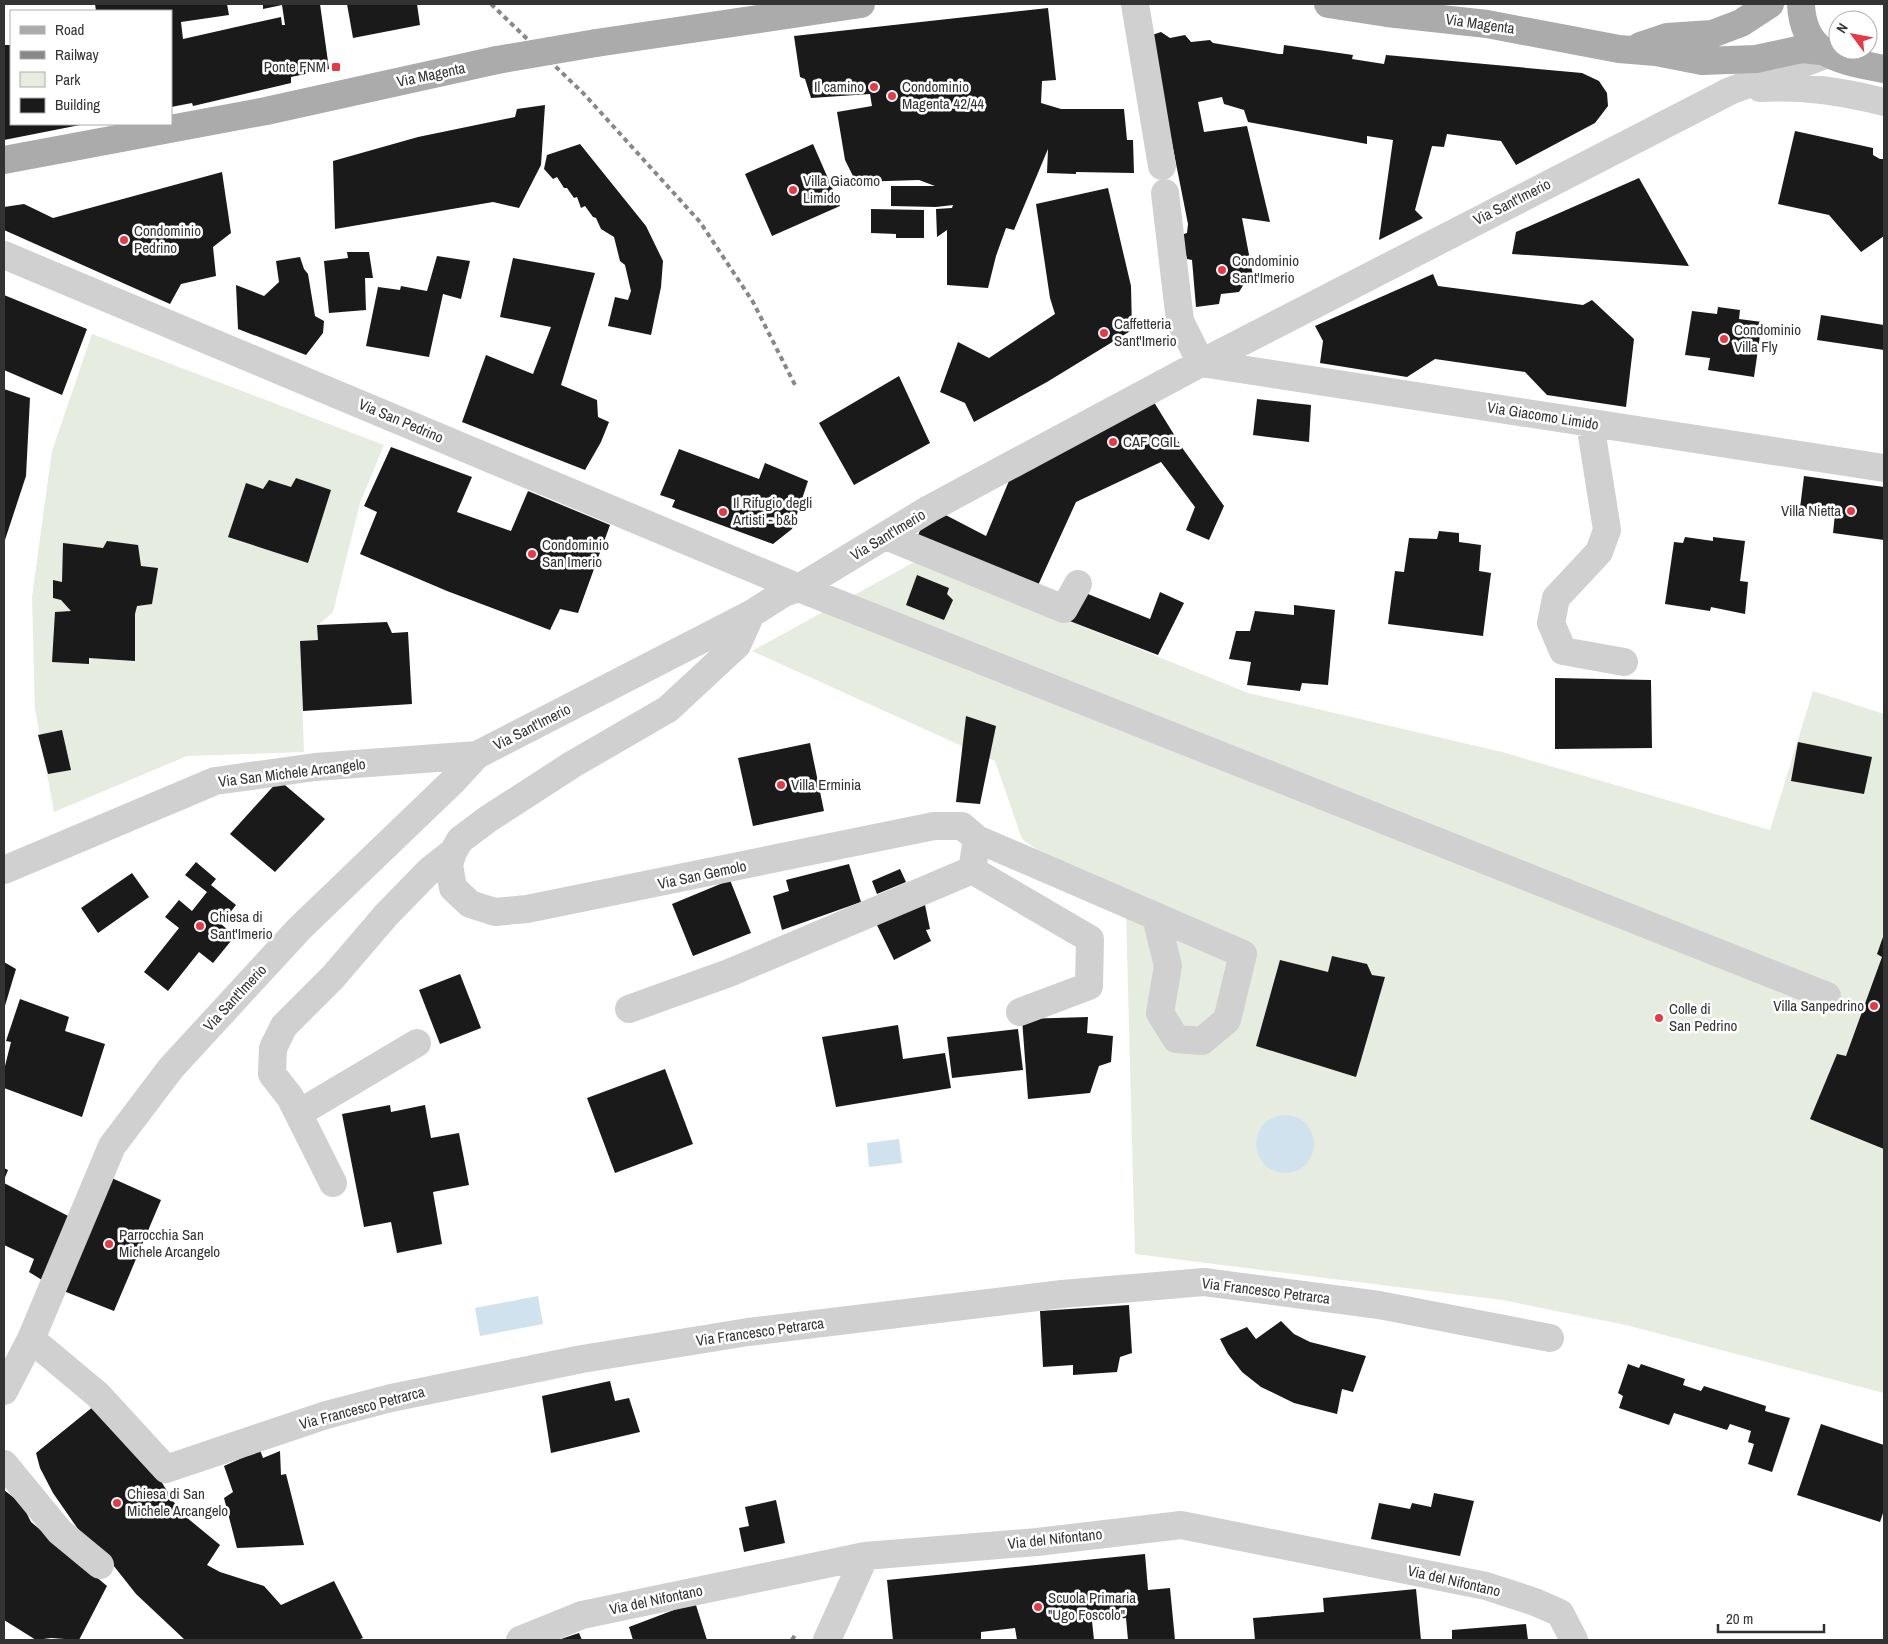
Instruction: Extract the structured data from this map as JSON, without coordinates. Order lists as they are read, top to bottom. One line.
{"streets":{"main road":["Via Magenta"],"street":["Via Sant'Imerio","Via Giacomo Limido","Via San Pedrino","Via San Michele Arcangelo","Via San Gemolo","Via Francesco Petrarca","Via del Nifontano"]},"crossings":[["Via Magenta","Via Sant'Imerio"],["Via Sant'Imerio","Via Giacomo Limido"],["Via Sant'Imerio","Via San Pedrino"],["Via Sant'Imerio","Via San Michele Arcangelo"],["Via Sant'Imerio","Via Francesco Petrarca"]],"places":{"transit":["Ponte FNM"],"other":["Il camino","Condominio Magenta 42/44","Villa Giacomo Limido","Condominio Pedrino","Condominio Sant'Imerio","Caffetteria Sant'Imerio","Condominio Villa Fly","CAF CGIL","Villa Nietta","Il Rifugio degli Artisti - b&b","Condominio San Imerio","Villa Erminia","Chiesa di Sant'Imerio","Villa Sanpedrino","Colle di San Pedrino","Parrocchia San Michele Arcangelo","Chiesa di San Michele Arcangelo","Scuola Primaria \"Ugo Foscolo\""]},"legend":["Road","Railway","Park","Building"],"scale_bar":"20 m","north":"top left"}
